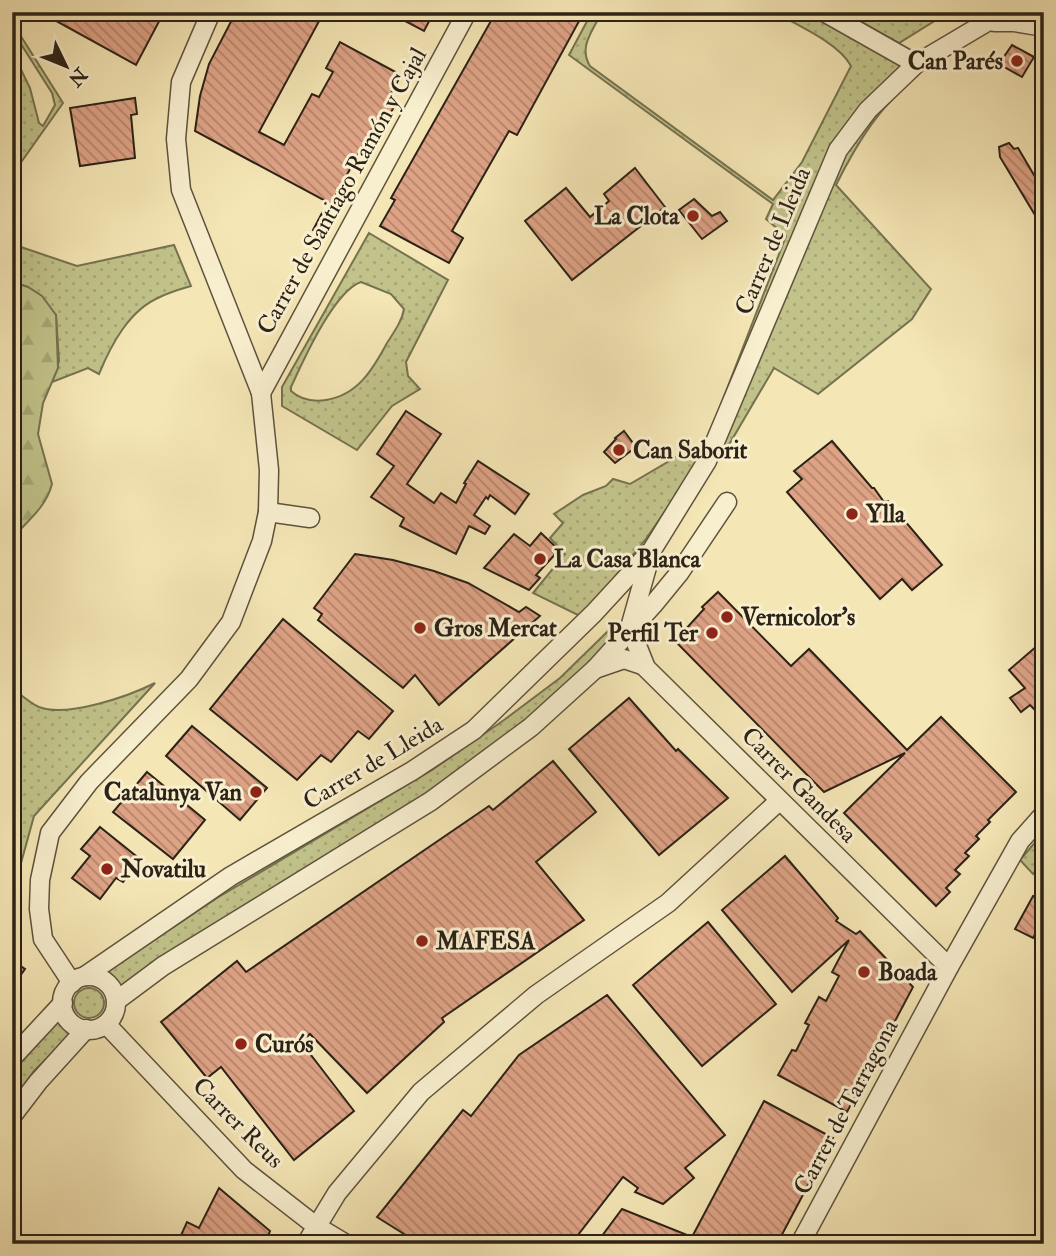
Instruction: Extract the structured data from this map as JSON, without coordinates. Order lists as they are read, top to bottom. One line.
{"streets":{"street":["Carrer de Santiago Ramón y Cajal","Carrer de Lleida","Carrer Gandesa","Carrer de Tarragona","Carrer Reus"]},"crossings":[["Carrer de Lleida","Carrer Gandesa"],["Carrer de Lleida","Carrer Reus"],["Carrer Gandesa","Carrer de Tarragona"]],"places":["Can Parés","La Clota","Can Saborit","Ylla","La Casa Blanca","Vernicolor's","Gros Mercat","Perfil Ter","Catalunya Van","Novatilu","MAFESA","Boada","Curós"],"north":"bottom right"}
